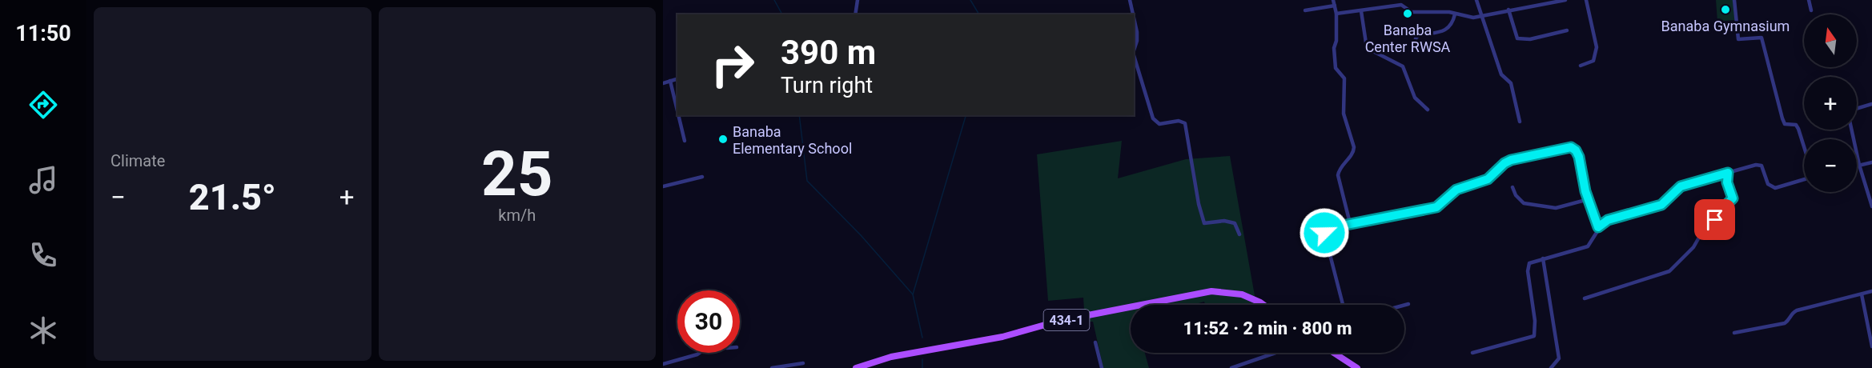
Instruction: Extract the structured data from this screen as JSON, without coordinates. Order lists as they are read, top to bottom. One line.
{"streets":{"main road":["434-1"]},"places":["Banaba Gymnasium","Banaba Center RWSA","Banaba Elementary School"],"north":"top","page":{"tabs":"11:50","tile":["Climate",["25","km/h"]],"map_buttons":["+","−"],"turn":["390 m","Turn right"],"heat":["−","21.5°","+"],"limit":"30","trip":"11:52 · 2 min · 800 m"}}
